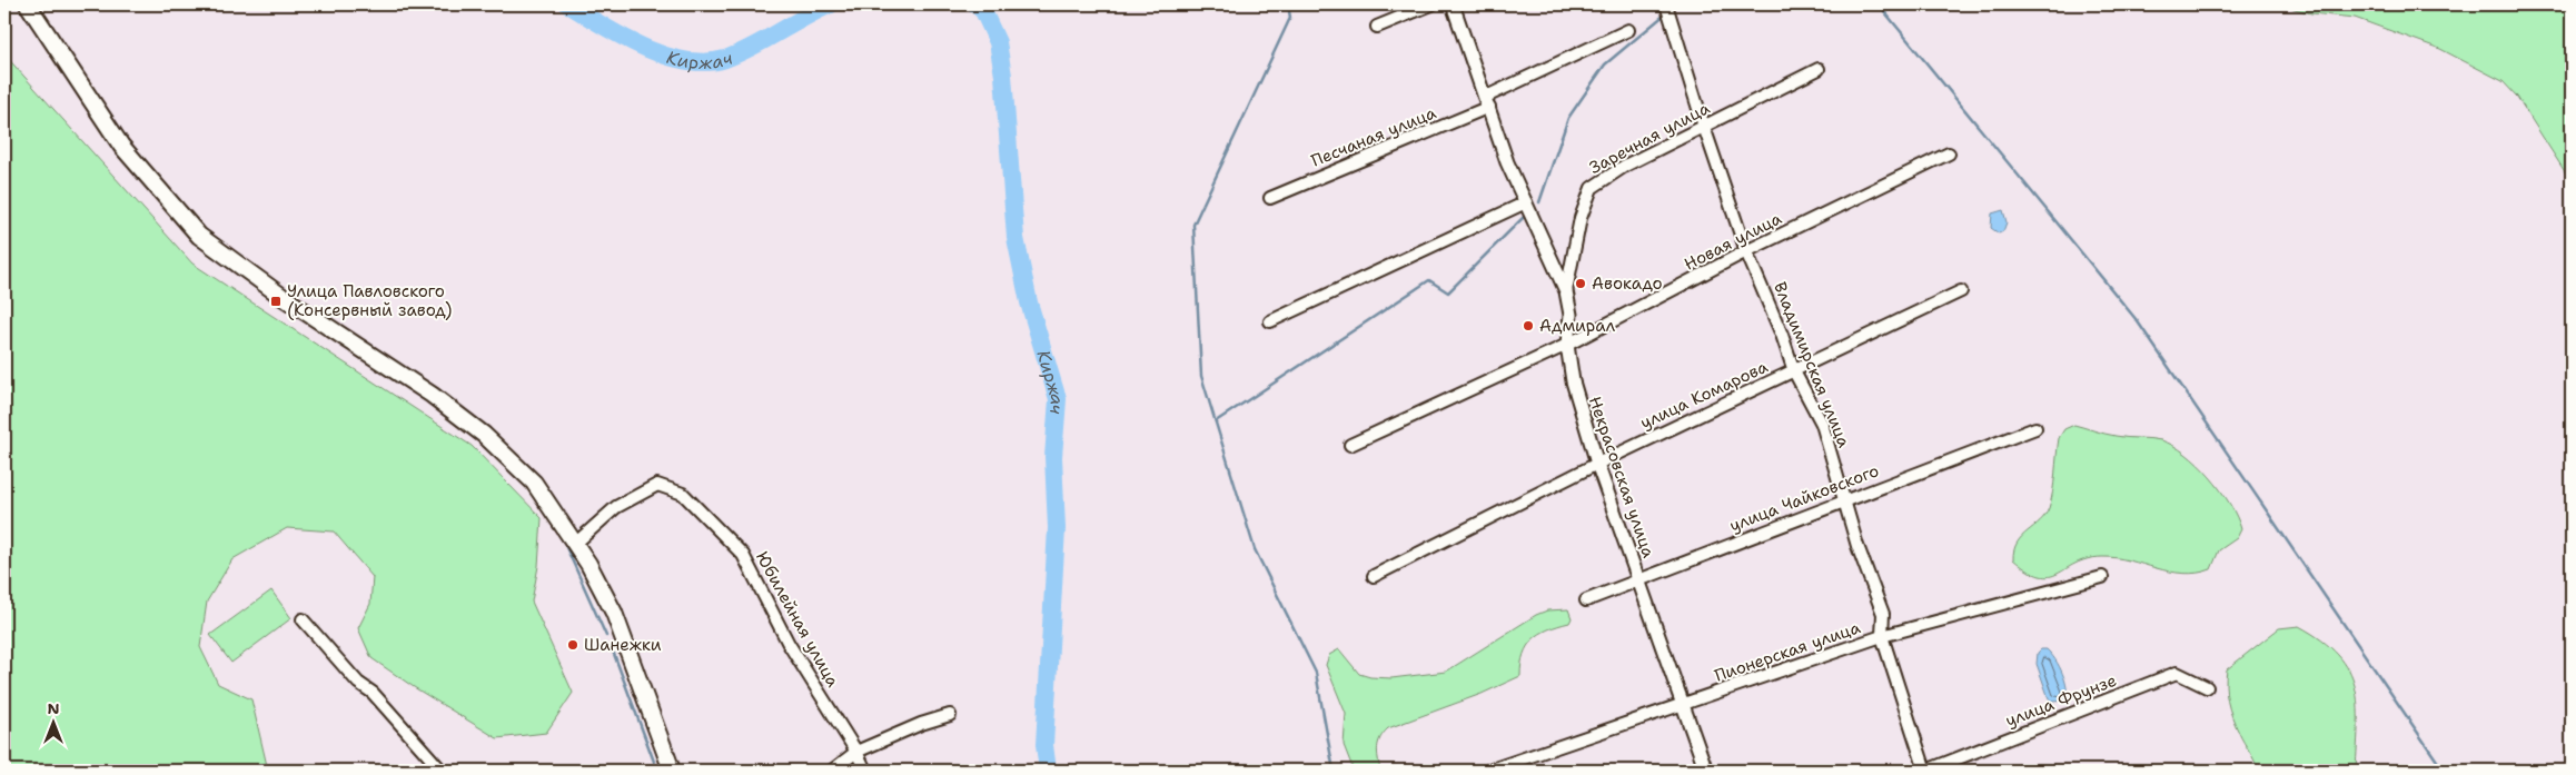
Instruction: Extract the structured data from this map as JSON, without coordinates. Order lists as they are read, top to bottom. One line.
{"streets":{"street":["Песчаная улица","Заречная улица","Новая улица","Владимирская улица","улица Комарова","Некрасовская улица","улица Чайковского","Юбилейная улица","Пионерская улица","улица Фрунзе"]},"crossings":[["Песчаная улица","Некрасовская улица"],["Заречная улица","Владимирская улица"],["Заречная улица","Некрасовская улица"],["Новая улица","Владимирская улица"],["Новая улица","Некрасовская улица"],["Владимирская улица","улица Комарова"],["Владимирская улица","улица Чайковского"],["Владимирская улица","Пионерская улица"],["Владимирская улица","улица Фрунзе"],["улица Комарова","Некрасовская улица"],["Некрасовская улица","улица Чайковского"],["Некрасовская улица","Пионерская улица"]],"water":["Киржач"],"places":{"other":["Авокадо","Адмирал","Шанежки"],"transit":["Улица Павловского (Консервный завод)"]},"north":"top"}
